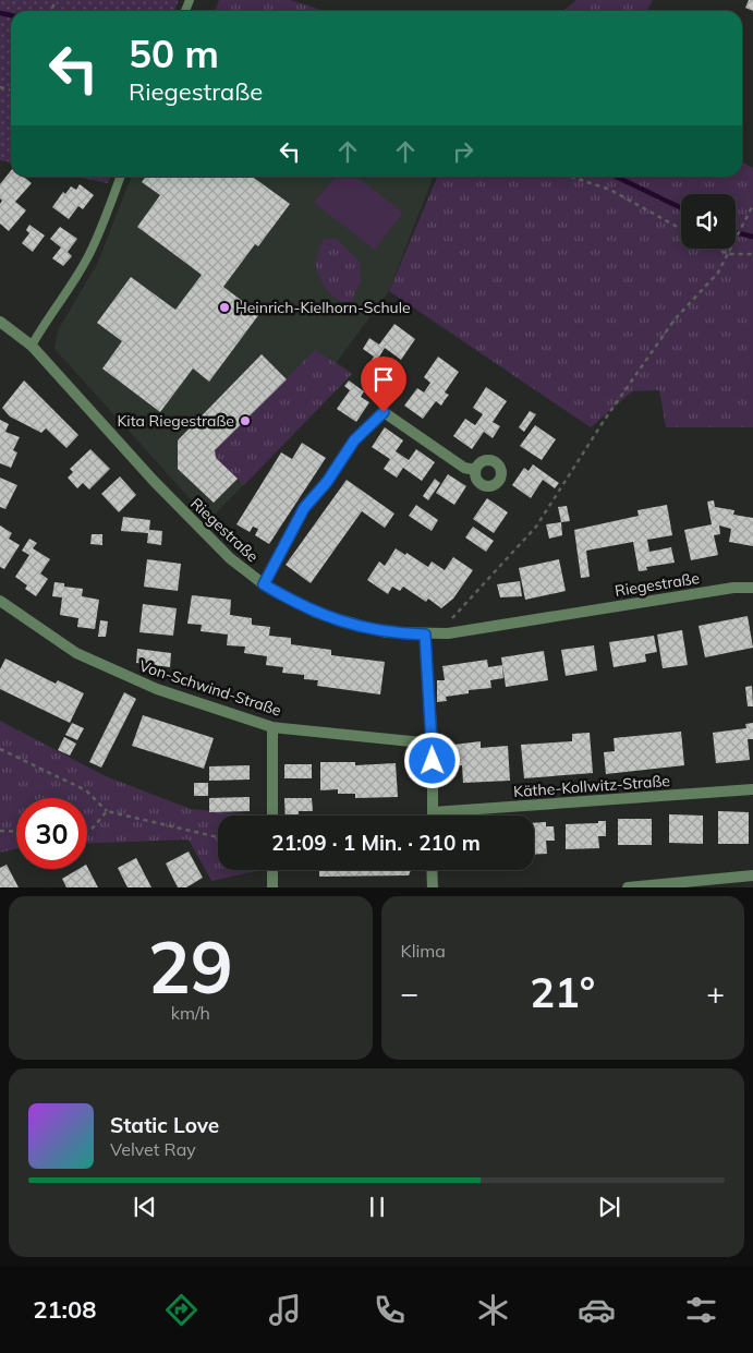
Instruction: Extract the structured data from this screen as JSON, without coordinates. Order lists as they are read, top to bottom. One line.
{"streets":{"street":["Riegestraße","Von-Schwind-Straße","Käthe-Kollwitz-Straße"]},"places":["Heinrich-Kielhorn-Schule","Kita Riegestraße"],"page":{"turn":["50 m","Riegestraße"],"limit":"30","trip":"21:09 · 1 Min. · 210 m","tile":[["29","km/h"],"Klima"],"heat":["−","21°","+"],"song":["Static Love","Velvet Ray"],"tabs":"21:08"}}
